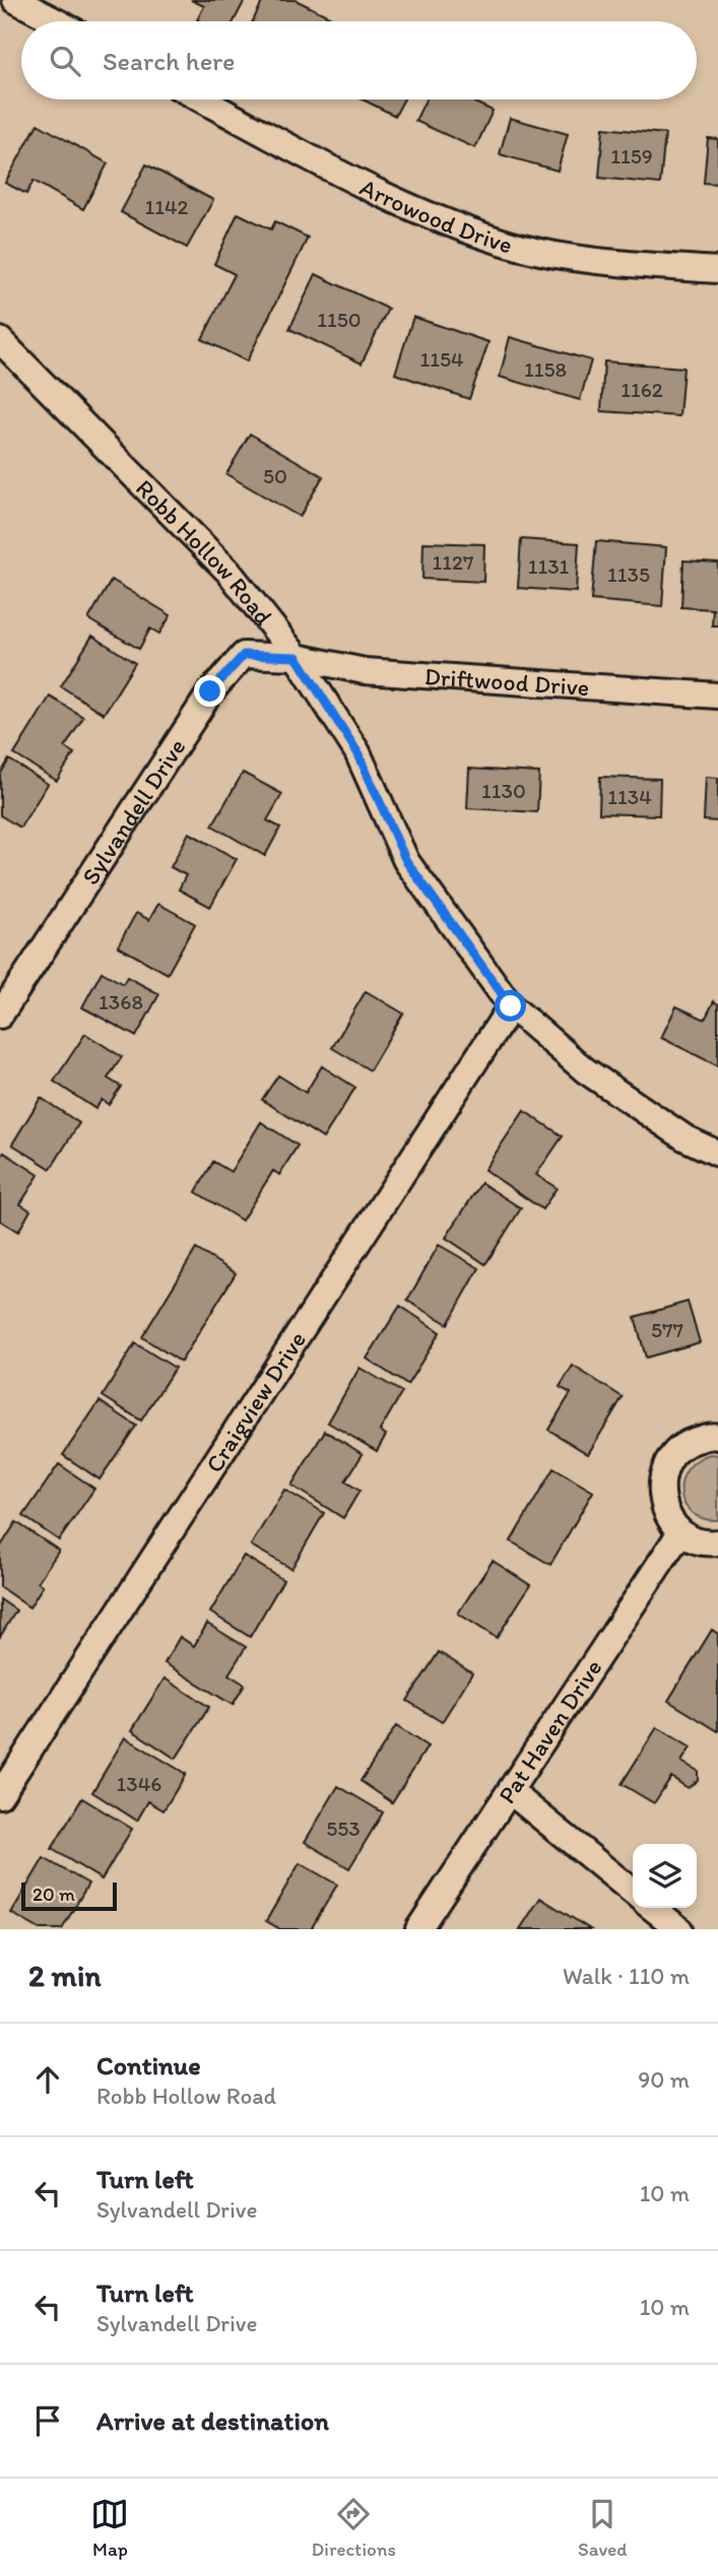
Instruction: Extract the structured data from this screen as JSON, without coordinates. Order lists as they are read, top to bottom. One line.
{"streets":{"street":["Arrowood Drive","Robb Hollow Road","Driftwood Drive","Sylvandell Drive","Craigview Drive","Pat Haven Drive"]},"crossings":[["Robb Hollow Road","Driftwood Drive"],["Robb Hollow Road","Sylvandell Drive"],["Robb Hollow Road","Craigview Drive"],["Driftwood Drive","Sylvandell Drive"]],"house_numbers":["1159","1142","1150","1154","1158","1162","50","1127","1131","1135","1130","1134","1368","577","1346","553"],"scale_bar":"20 m","page":{"search":"Search here","scale":"20 m","heading":["2 min","Walk · 110 m"],"list":[["Continue","Robb Hollow Road","90 m"],["Turn left","Sylvandell Drive","10 m"],["Turn left","Sylvandell Drive","10 m"],"Arrive at destination"],"nav":["Map","Directions","Saved"]}}
